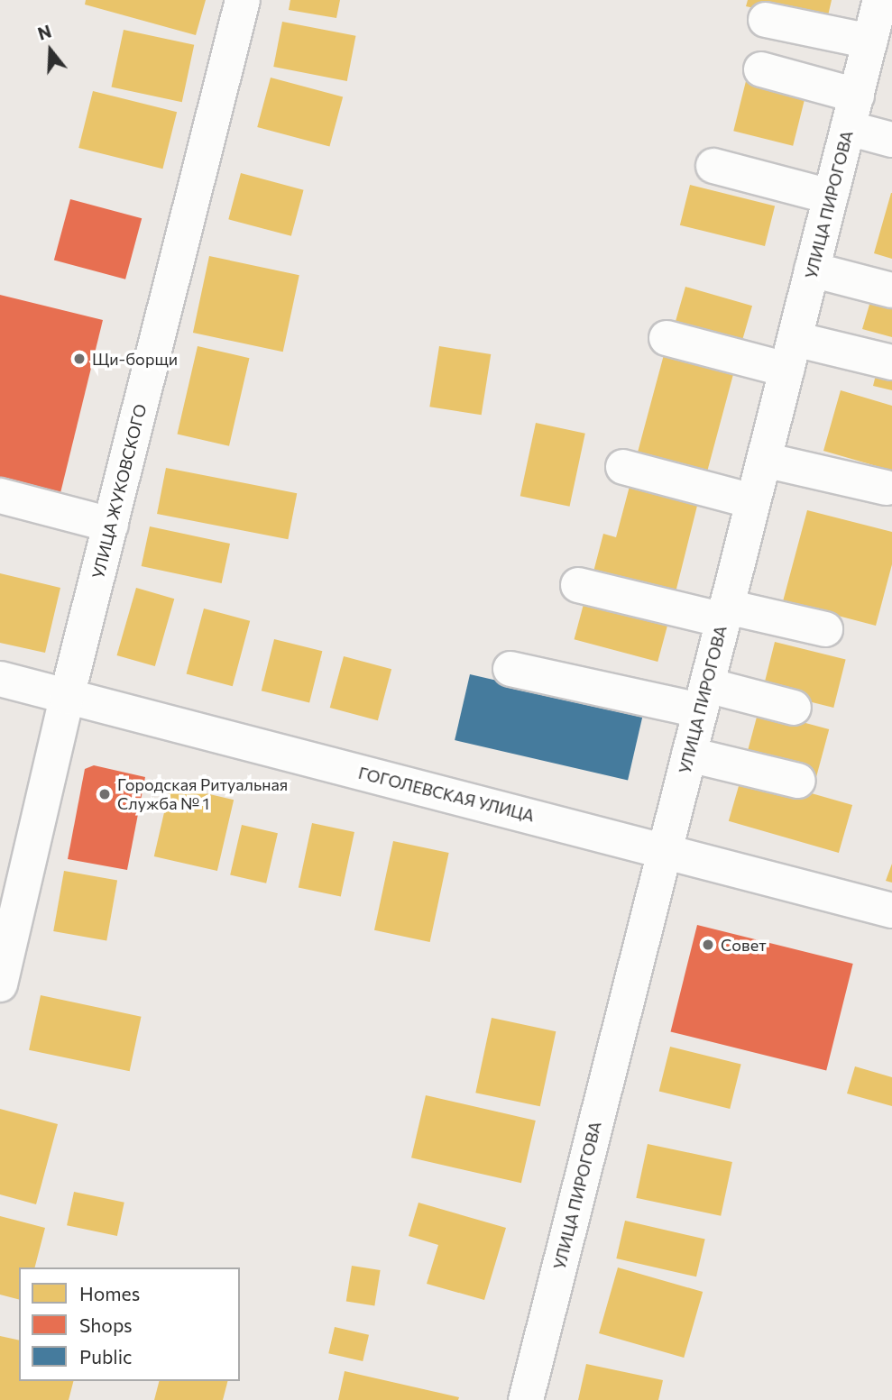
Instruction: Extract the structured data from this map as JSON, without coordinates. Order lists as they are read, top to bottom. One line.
{"streets":{"street":["УЛИЦА ПИРОГОВА","УЛИЦА ЖУКОВСКОГО","ГОГОЛЕВСКАЯ УЛИЦА"]},"crossings":[["УЛИЦА ПИРОГОВА","ГОГОЛЕВСКАЯ УЛИЦА"],["УЛИЦА ЖУКОВСКОГО","ГОГОЛЕВСКАЯ УЛИЦА"]],"places":["Щи-борщи","Городская Ритуальная Служба № 1","Совет"],"legend":["Homes","Shops","Public"],"north":"top"}
